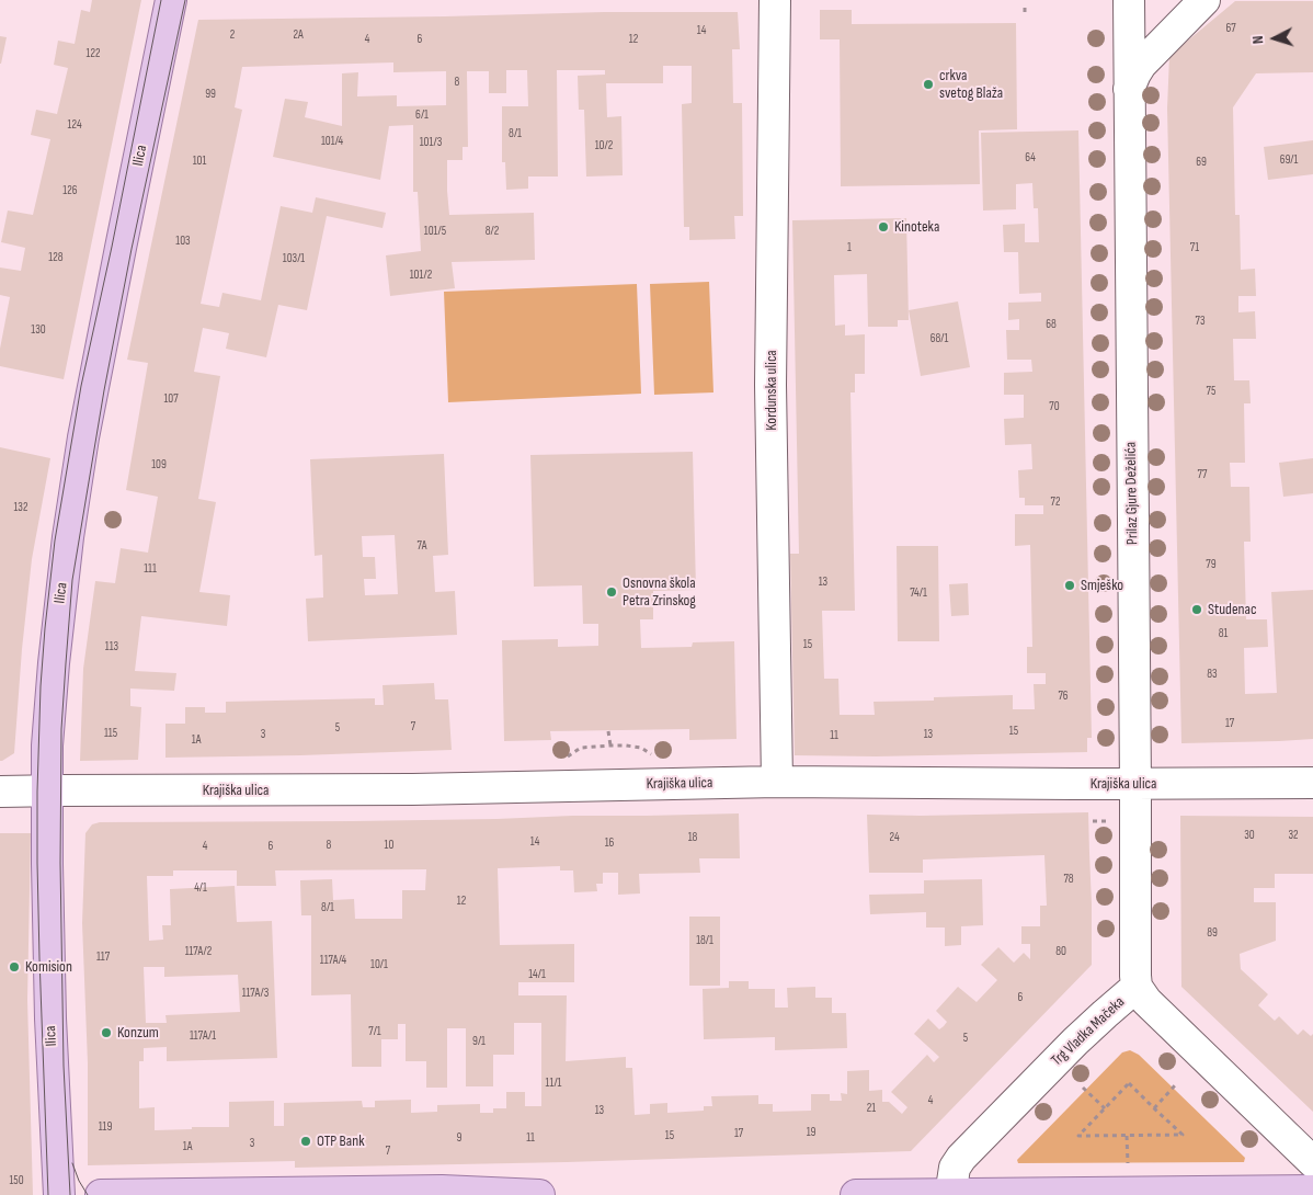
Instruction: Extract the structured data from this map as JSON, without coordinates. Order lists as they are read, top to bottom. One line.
{"streets":{"main road":["Ilica"],"street":["Kordunska ulica","Prilaz Gjure Deželića","Krajiška ulica","Trg Vladka Mačeka"]},"crossings":[["Ilica","Krajiška ulica"],["Kordunska ulica","Krajiška ulica"],["Prilaz Gjure Deželića","Krajiška ulica"],["Prilaz Gjure Deželića","Trg Vladka Mačeka"]],"places":["crkva svetog Blaža","Kinoteka","Smješko","Osnovna škola Petra Zrinskog","Studenac","Komision","Konzum","OTP Bank"],"house_numbers":["67","14","2","2A","4","6","12","122","8","99","6/1","124","8/1","101/4","101/3","10/2","64","69/1","101","69","126","101/5","8/2","103","1","71","128","103/1","101/2","73","68","130","68/1","75","107","70","109","77","72","132","7A","79","111","13","74/1","81","15","113","83","76","17","7","5","15","115","3","13","11","1A","30","32","18","24","14","16","8","10","4","6","78","4/1","12","8/1","89","18/1","117A/2","80","117","117A/4","10/1","14/1","117A/3","6","7/1","117A/1","5","9/1","11/1","4","21","13","119","19","17","15","9","11","3","1A","7","150"],"north":"left"}
